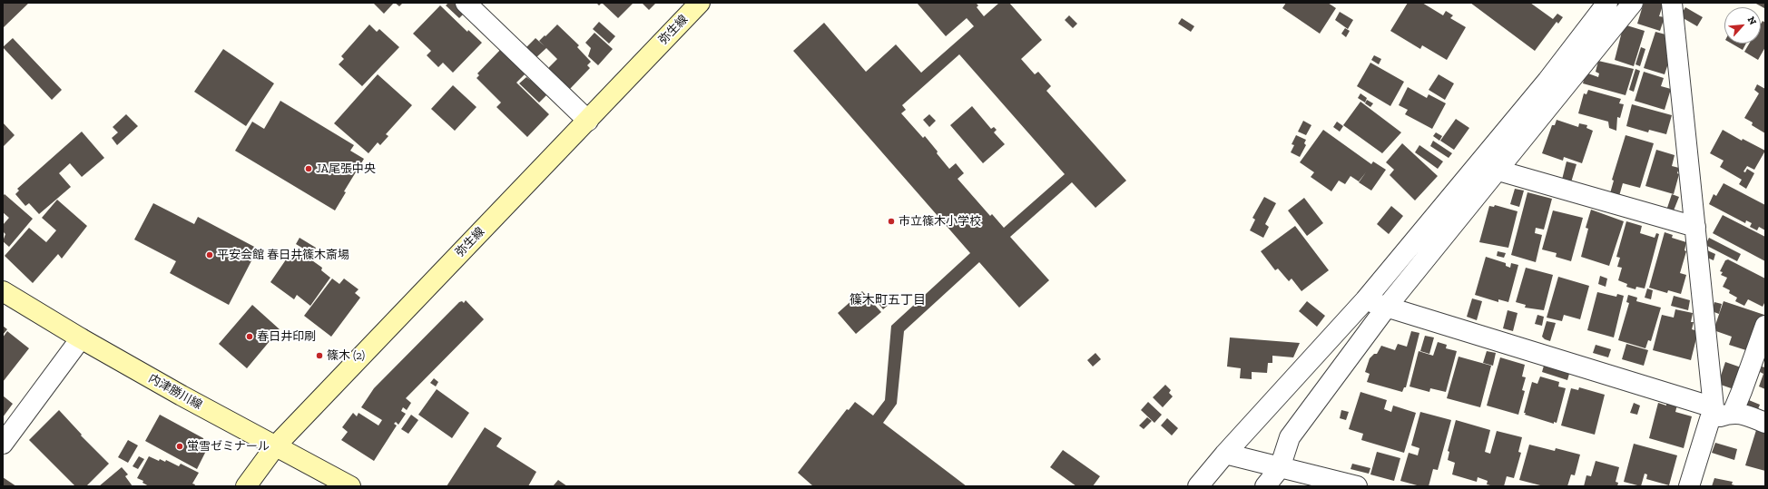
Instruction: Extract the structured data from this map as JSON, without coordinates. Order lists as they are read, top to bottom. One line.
{"streets":{"street":["弥生線","内津勝川線"]},"crossings":[["弥生線","内津勝川線"]],"districts":["篠木町五丁目"],"places":["JA尾張中央","市立篠木小学校","平安会館 春日井篠木斎場","春日井印刷","篠木 (2)","蛍雪ゼミナール"],"north":"top right"}
